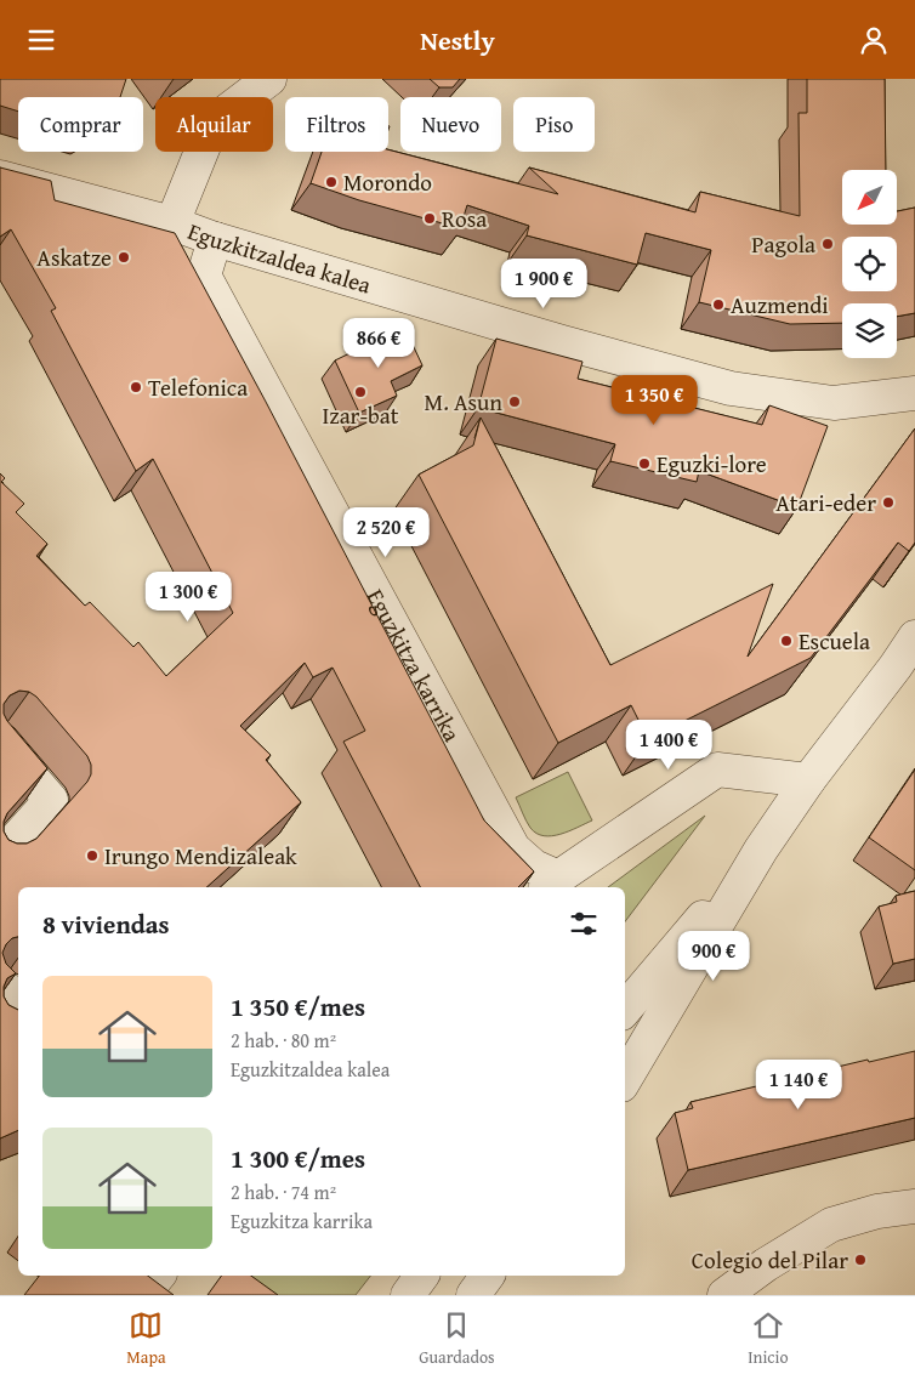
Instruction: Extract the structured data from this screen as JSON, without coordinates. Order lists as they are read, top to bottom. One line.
{"streets":{"street":["Eguzkitzaldea kalea","Eguzkitza karrika"]},"crossings":[["Eguzkitzaldea kalea","Eguzkitza karrika"]],"places":["Morondo","Rosa","Pagola","Askatze","Auzmendi","Telefonica","Izar-bat","M. Asun","Eguzki-lore","Atari-eder","Escuela","Irungo Mendizaleak","Colegio del Pilar"],"north":"bottom left","page":{"header":"Nestly","chip":["Comprar","Alquilar","Filtros","Nuevo","Piso"],"price":["1 900 €","866 €","1 350 €","2 520 €","1 300 €","1 400 €","900 €","1 140 €"],"heading":"8 viviendas","list":[{"name":"1 350 €/mes","note":"2 hab. · 80 m² · Eguzkitzaldea kalea"},{"name":"1 300 €/mes","note":"2 hab. · 74 m² · Eguzkitza karrika"}],"tabs":["Mapa","Guardados","Inicio"]}}
